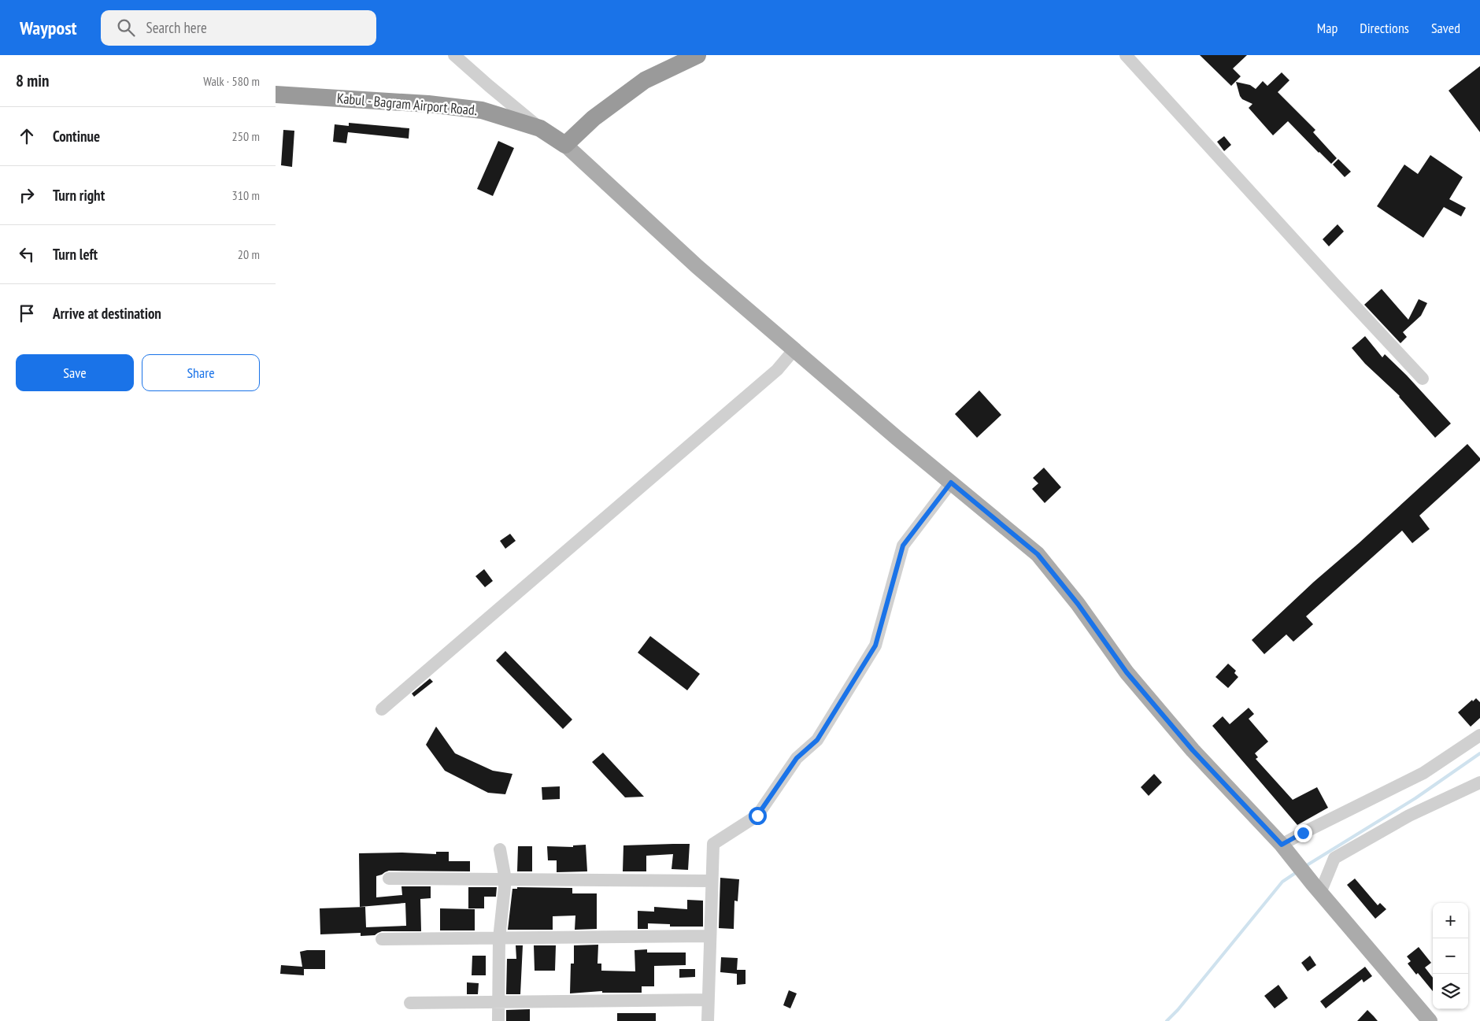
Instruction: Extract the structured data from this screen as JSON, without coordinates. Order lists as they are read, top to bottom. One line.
{"streets":{"highway":["Kabul - Bagram Airport Road."]},"page":{"header":"Waypost","search":"Search here","nav":["Map","Directions","Saved"],"heading":["8 min","Walk · 580 m"],"list":[["Continue","250 m"],["Turn right","310 m"],["Turn left","20 m"],"Arrive at destination"],"buttons":["Save","Share"],"map_buttons":["+","−"]}}
